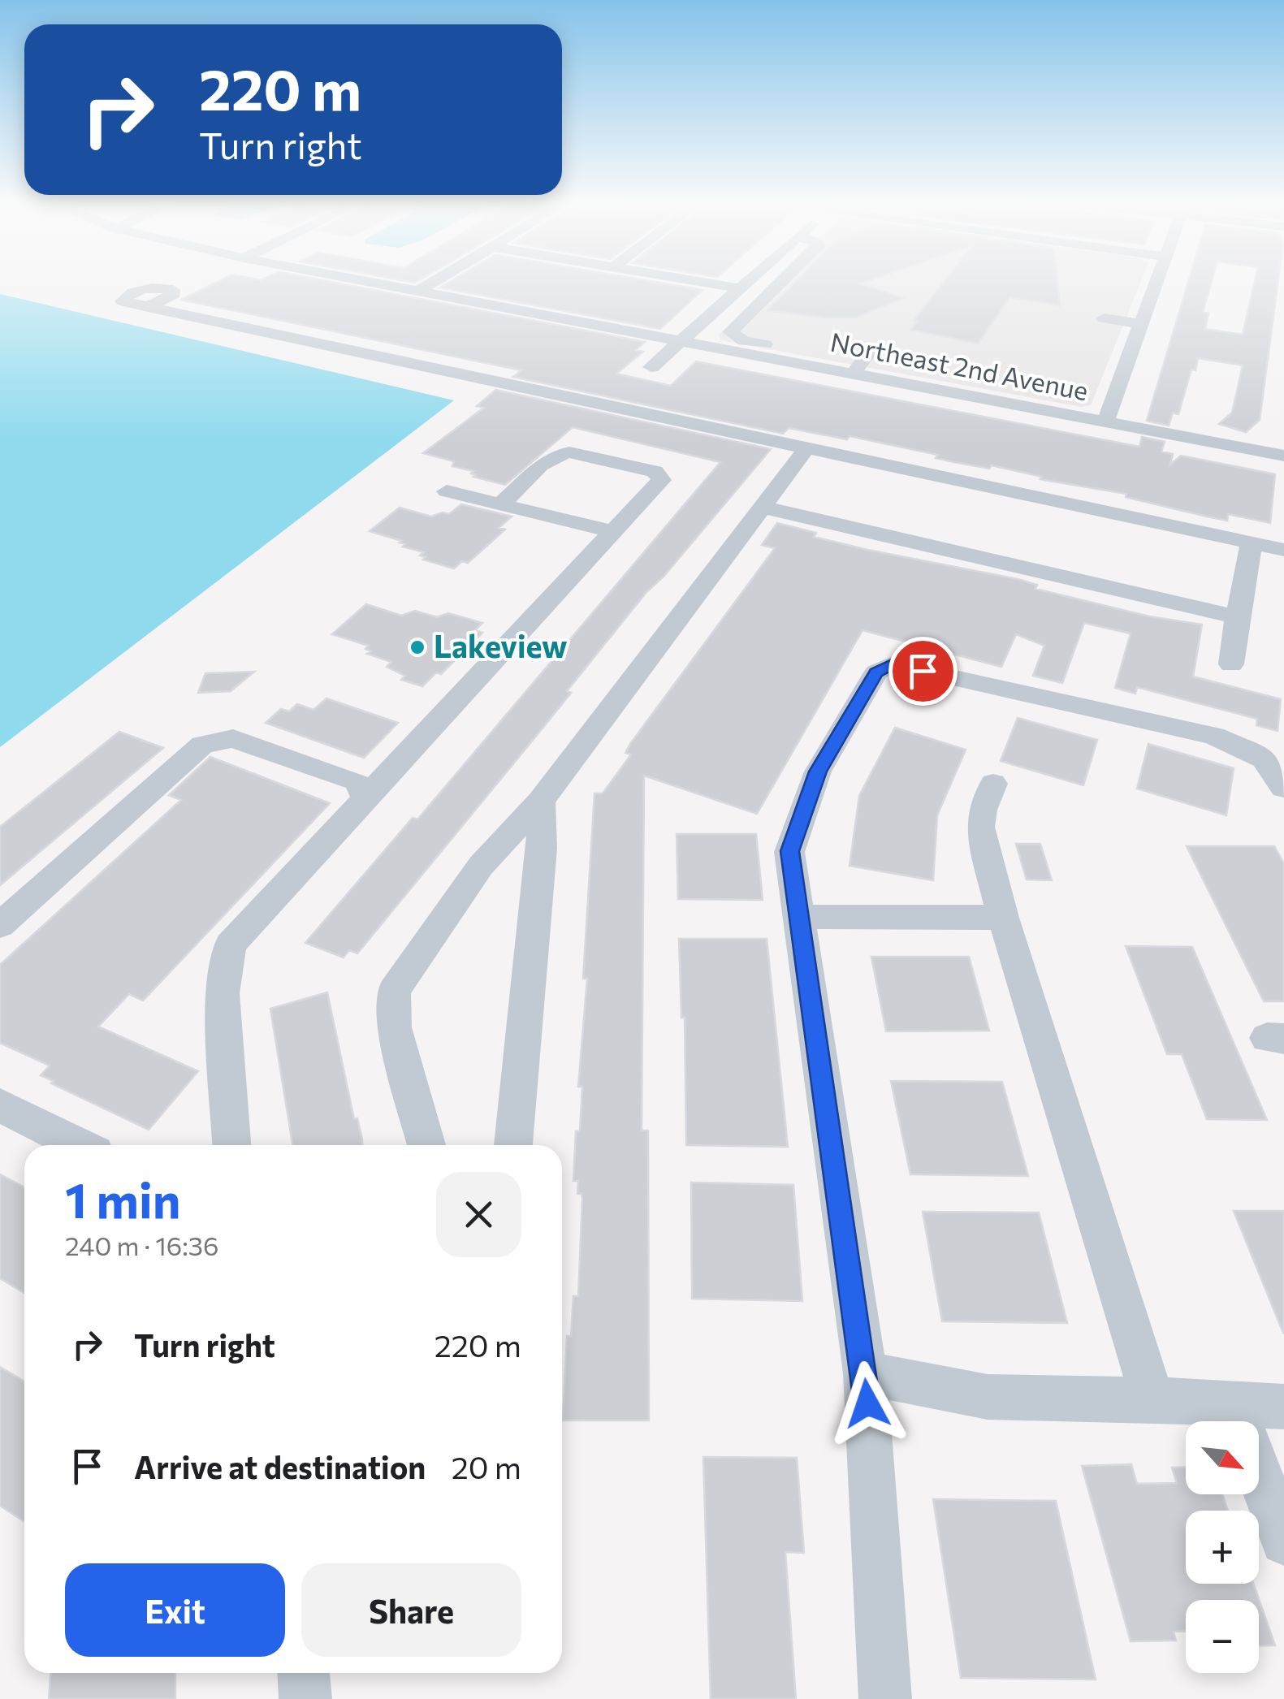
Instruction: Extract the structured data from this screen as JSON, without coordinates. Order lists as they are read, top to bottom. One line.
{"streets":{"street":["Northeast 2nd Avenue"]},"places":["Lakeview"],"north":"bottom right","page":{"turn":["220 m","Turn right"],"heading":["1 min","240 m · 16:36"],"list":[{"name":"Turn right","value":"220 m"},{"name":"Arrive at destination","value":"20 m"}],"map_buttons":["+","−"],"buttons":["Exit","Share"]}}
